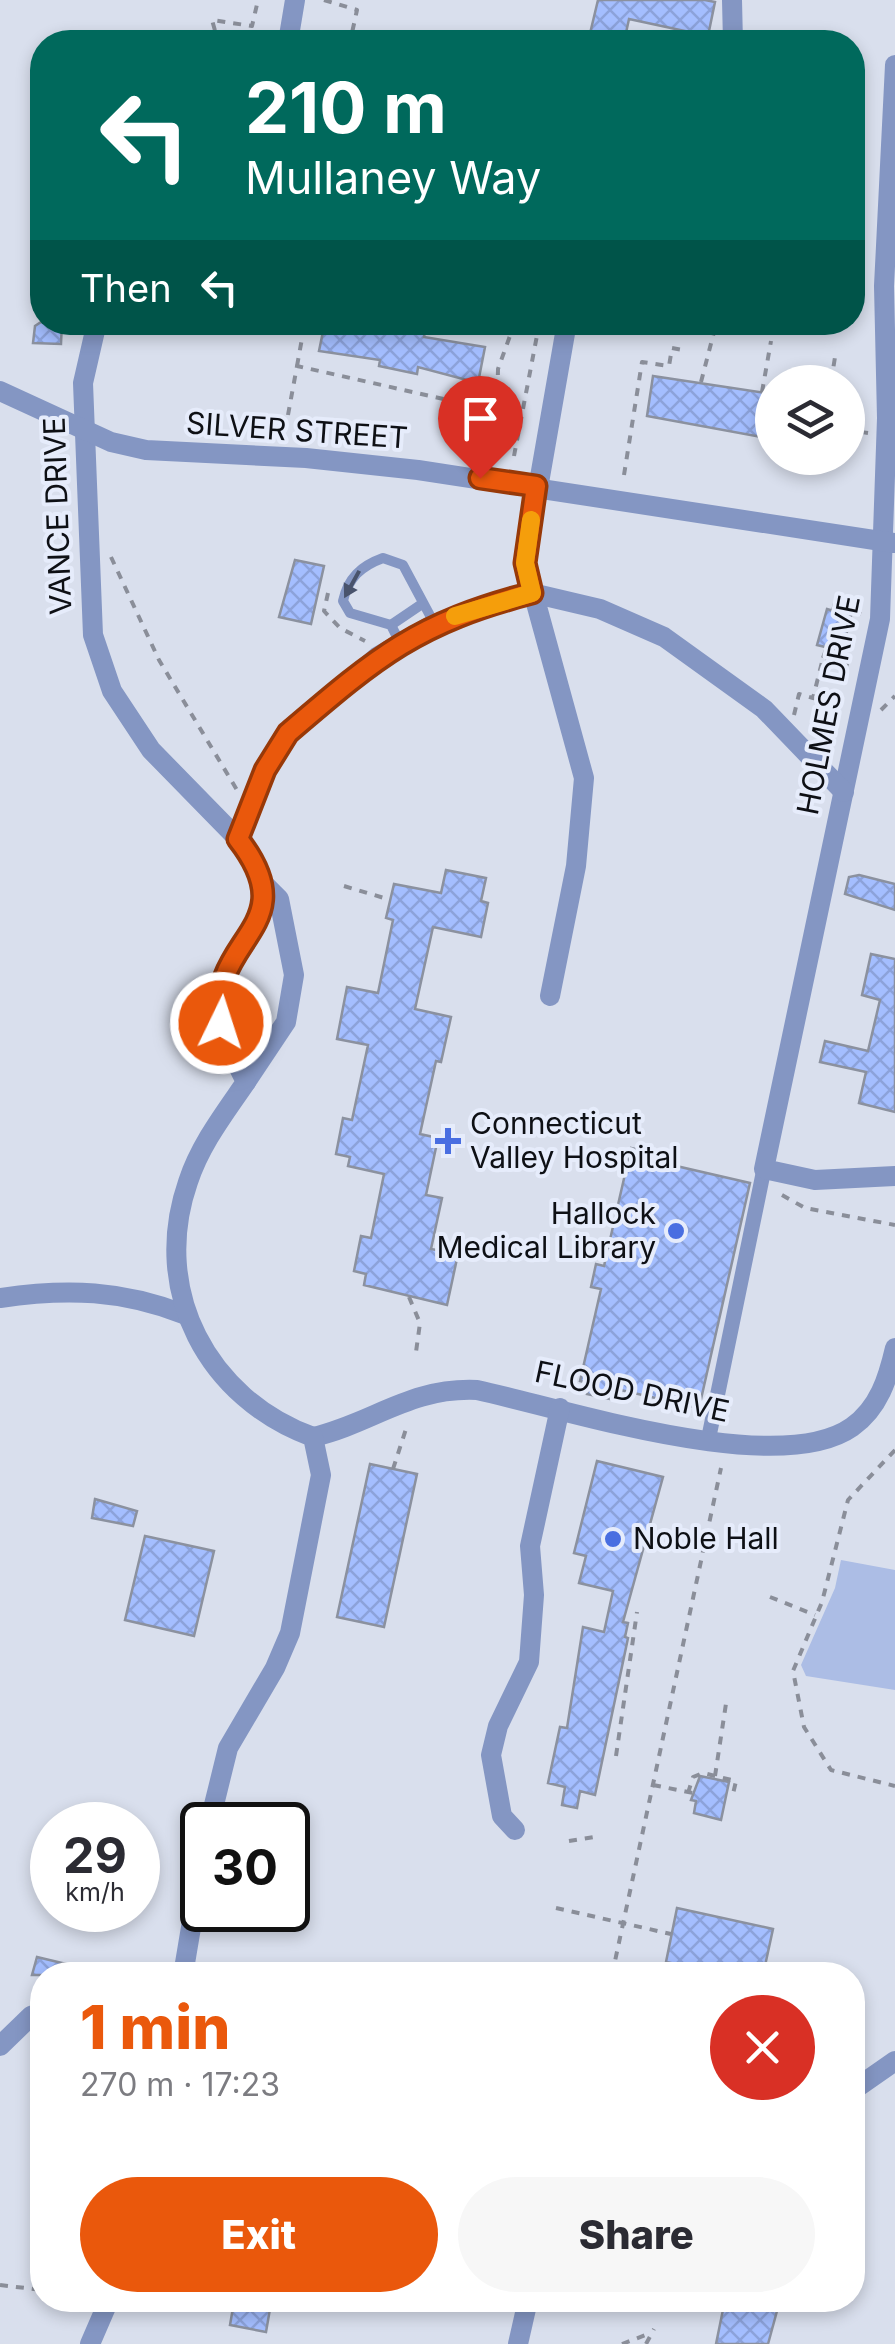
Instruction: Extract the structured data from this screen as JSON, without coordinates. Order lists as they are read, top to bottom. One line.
{"streets":{"street":["SILVER STREET","VANCE DRIVE","HOLMES DRIVE","FLOOD DRIVE"]},"crossings":[["SILVER STREET","VANCE DRIVE"],["SILVER STREET","HOLMES DRIVE"]],"places":{"health":["Connecticut Valley Hospital"],"other":["Hallock Medical Library","Noble Hall"]},"page":{"turn":["210 m","Mullaney Way"],"then":"Then","speed":"29 km/h","limit":"30","heading":["1 min","270 m · 17:23"],"buttons":["Exit","Share"]}}
